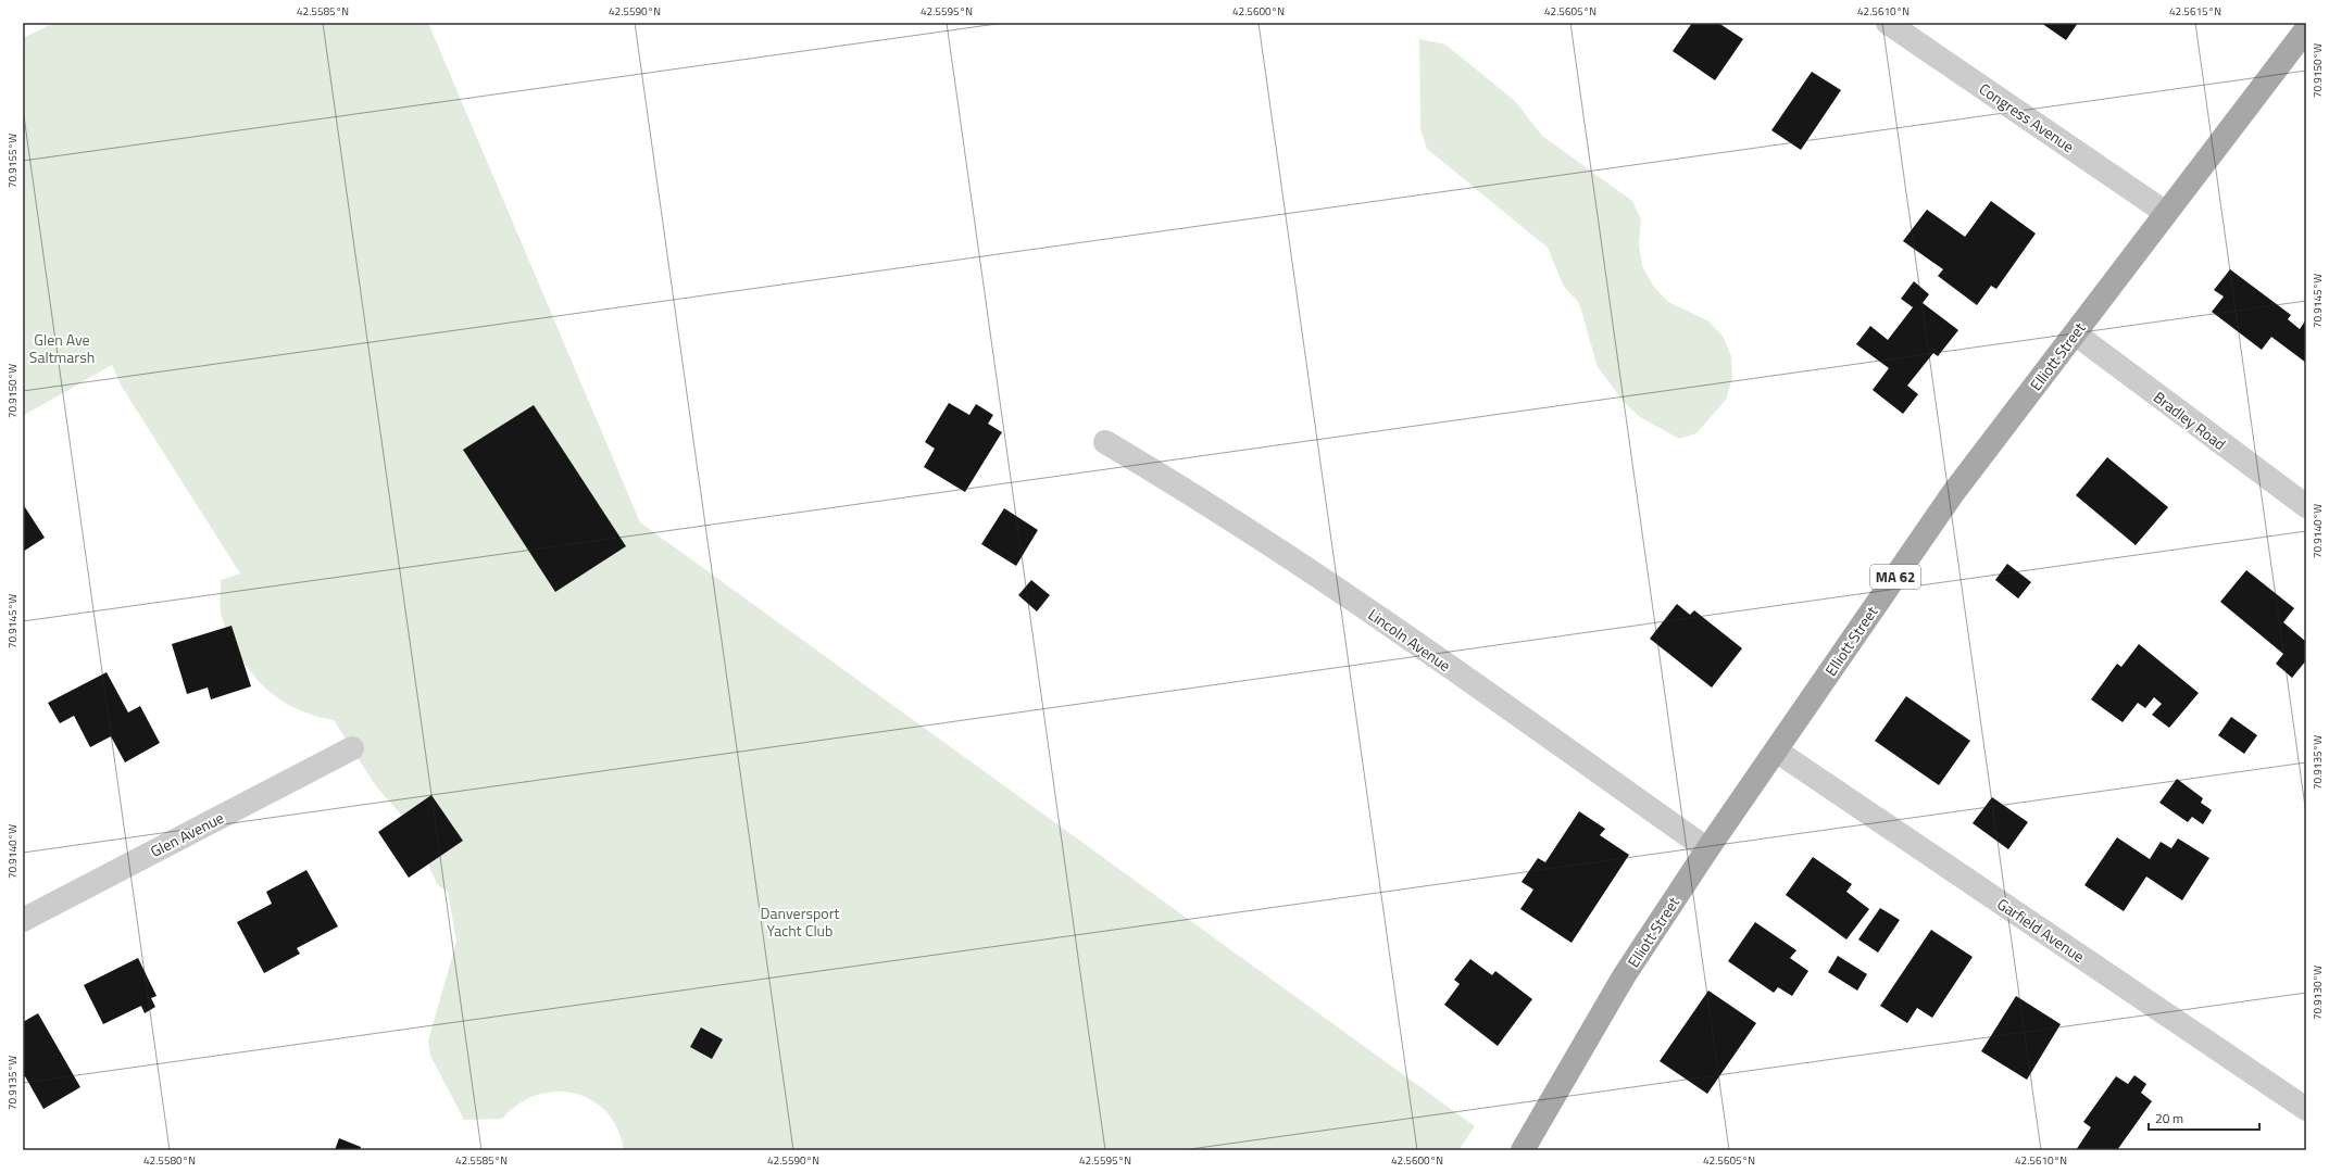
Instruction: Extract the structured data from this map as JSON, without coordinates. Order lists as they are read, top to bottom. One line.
{"streets":{"main road":["Elliott Street","MA 62"],"street":["Congress Avenue","Bradley Road","Lincoln Avenue","Glen Avenue","Garfield Avenue"]},"crossings":[["Congress Avenue","Elliott Street"],["Elliott Street","Bradley Road"],["Elliott Street","Lincoln Avenue"],["Elliott Street","Garfield Avenue"]],"parks":["Glen Ave Saltmarsh","Danversport Yacht Club"],"scale_bar":"20 m","coordinates":["42.5585°N","42.5590°N","42.5595°N","42.5600°N","42.5605°N","42.5610°N","42.5615°N","70.9150°W","70.9155°W","70.9145°W","70.9140°W","70.9135°W","70.9130°W","42.5580°N"]}
